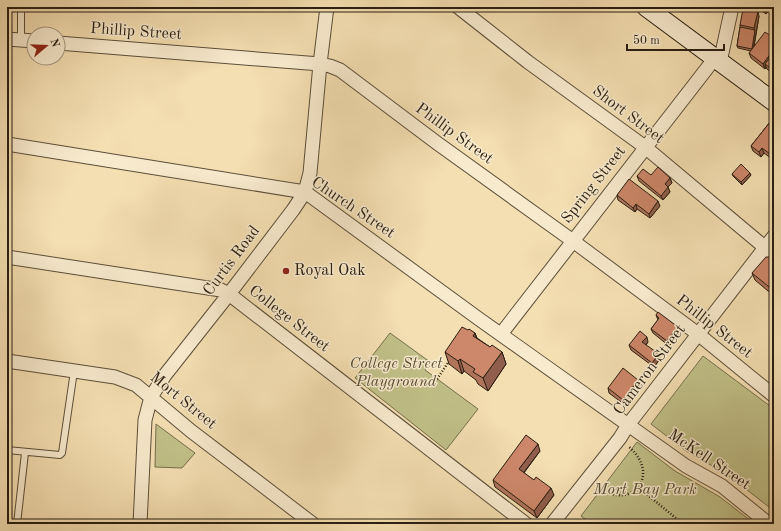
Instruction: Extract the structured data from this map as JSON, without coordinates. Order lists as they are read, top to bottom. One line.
{"streets":{"street":["Phillip Street","Short Street","Spring Street","Church Street","Curtis Road","College Street","Cameron Street","Mort Street","McKell Street"]},"crossings":[["Phillip Street","Spring Street"],["Phillip Street","Curtis Road"],["Phillip Street","Cameron Street"],["Short Street","Spring Street"],["Short Street","Cameron Street"],["Spring Street","Church Street"],["Church Street","Curtis Road"],["Church Street","Cameron Street"],["Church Street","McKell Street"],["Curtis Road","College Street"],["Curtis Road","Mort Street"],["Cameron Street","McKell Street"]],"parks":["College Street Playground","Mort Bay Park"],"places":["Royal Oak"],"scale_bar":"50 m","north":"right"}
